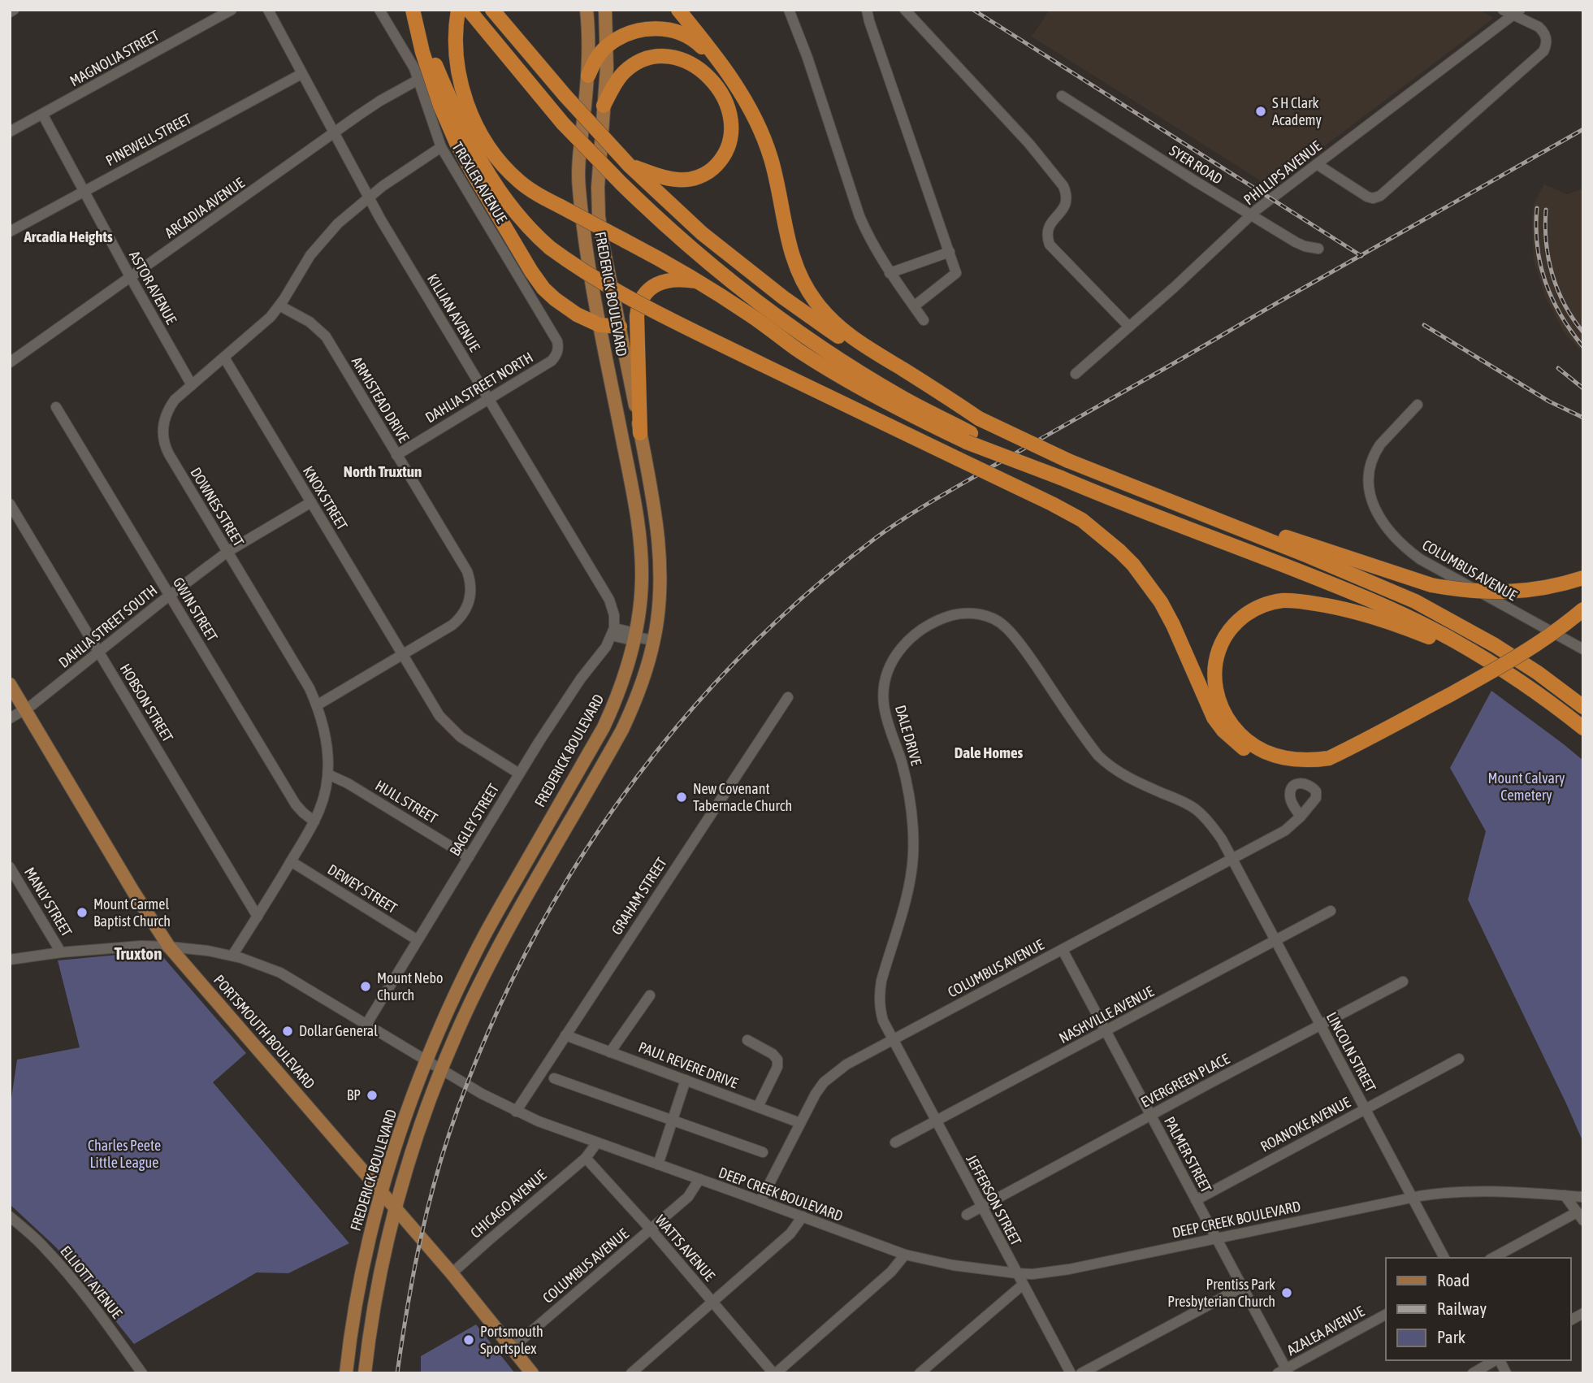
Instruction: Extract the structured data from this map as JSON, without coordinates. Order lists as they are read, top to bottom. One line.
{"streets":{"main road":["FREDERICK BOULEVARD","PORTSMOUTH BOULEVARD"],"street":["MAGNOLIA STREET","PINEWELL STREET","SYER ROAD","PHILLIPS AVENUE","TREXLER AVENUE","ARCADIA AVENUE","ASTOR AVENUE","KILLIAN AVENUE","DAHLIA STREET NORTH","ARMISTEAD DRIVE","KNOX STREET","DOWNES STREET","COLUMBUS AVENUE","GWIN STREET","DAHLIA STREET SOUTH","HOBSON STREET","DALE DRIVE","HULL STREET","BAGLEY STREET","DEWEY STREET","GRAHAM STREET","MANLY STREET","NASHVILLE AVENUE","LINCOLN STREET","PAUL REVERE DRIVE","EVERGREEN PLACE","ROANOKE AVENUE","PALMER STREET","DEEP CREEK BOULEVARD","JEFFERSON STREET","CHICAGO AVENUE","WATTS AVENUE","ELLIOTT AVENUE","AZALEA AVENUE"]},"crossings":[["MAGNOLIA STREET","ASTOR AVENUE"],["PINEWELL STREET","ASTOR AVENUE"],["PINEWELL STREET","KILLIAN AVENUE"],["SYER ROAD","PHILLIPS AVENUE"],["TREXLER AVENUE","ARCADIA AVENUE"],["TREXLER AVENUE","DAHLIA STREET NORTH"],["TREXLER AVENUE","DOWNES STREET"],["ARCADIA AVENUE","ASTOR AVENUE"],["ARCADIA AVENUE","KILLIAN AVENUE"],["ASTOR AVENUE","DOWNES STREET"],["FREDERICK BOULEVARD","PORTSMOUTH BOULEVARD"],["FREDERICK BOULEVARD","DEEP CREEK BOULEVARD"],["KILLIAN AVENUE","DAHLIA STREET NORTH"],["KILLIAN AVENUE","DOWNES STREET"],["KILLIAN AVENUE","BAGLEY STREET"],["DAHLIA STREET NORTH","ARMISTEAD DRIVE"],["ARMISTEAD DRIVE","KNOX STREET"],["ARMISTEAD DRIVE","DOWNES STREET"],["KNOX STREET","DOWNES STREET"],["KNOX STREET","DAHLIA STREET SOUTH"],["DOWNES STREET","GWIN STREET"],["DOWNES STREET","DAHLIA STREET SOUTH"],["DOWNES STREET","HOBSON STREET"],["DOWNES STREET","HULL STREET"],["DOWNES STREET","DEWEY STREET"],["DOWNES STREET","DEEP CREEK BOULEVARD"],["COLUMBUS AVENUE","DALE DRIVE"],["COLUMBUS AVENUE","PORTSMOUTH BOULEVARD"],["COLUMBUS AVENUE","LINCOLN STREET"],["COLUMBUS AVENUE","PAUL REVERE DRIVE"],["COLUMBUS AVENUE","PALMER STREET"],["COLUMBUS AVENUE","DEEP CREEK BOULEVARD"],["COLUMBUS AVENUE","JEFFERSON STREET"],["COLUMBUS AVENUE","WATTS AVENUE"],["GWIN STREET","DAHLIA STREET SOUTH"],["DAHLIA STREET SOUTH","HOBSON STREET"],["DAHLIA STREET SOUTH","PORTSMOUTH BOULEVARD"],["DALE DRIVE","LINCOLN STREET"],["DALE DRIVE","JEFFERSON STREET"],["HULL STREET","BAGLEY STREET"],["BAGLEY STREET","DEWEY STREET"],["BAGLEY STREET","DEEP CREEK BOULEVARD"],["GRAHAM STREET","PAUL REVERE DRIVE"],["GRAHAM STREET","DEEP CREEK BOULEVARD"],["MANLY STREET","DEEP CREEK BOULEVARD"],["NASHVILLE AVENUE","LINCOLN STREET"],["NASHVILLE AVENUE","PALMER STREET"],["NASHVILLE AVENUE","JEFFERSON STREET"],["PORTSMOUTH BOULEVARD","DEEP CREEK BOULEVARD"],["PORTSMOUTH BOULEVARD","CHICAGO AVENUE"],["LINCOLN STREET","EVERGREEN PLACE"],["LINCOLN STREET","ROANOKE AVENUE"],["LINCOLN STREET","DEEP CREEK BOULEVARD"],["EVERGREEN PLACE","PALMER STREET"],["EVERGREEN PLACE","JEFFERSON STREET"],["ROANOKE AVENUE","PALMER STREET"],["PALMER STREET","DEEP CREEK BOULEVARD"],["PALMER STREET","AZALEA AVENUE"],["DEEP CREEK BOULEVARD","JEFFERSON STREET"],["CHICAGO AVENUE","WATTS AVENUE"]],"districts":["Arcadia Heights","North Truxtun","Dale Homes","Truxton"],"parks":["Mount Calvary Cemetery","Charles Peete Little League"],"places":["S H Clark Academy","New Covenant Tabernacle Church","Mount Carmel Baptist Church","Mount Nebo Church","Dollar General","BP","Prentiss Park Presbyterian Church","Portsmouth Sportsplex"],"legend":["Road","Railway","Park"]}
